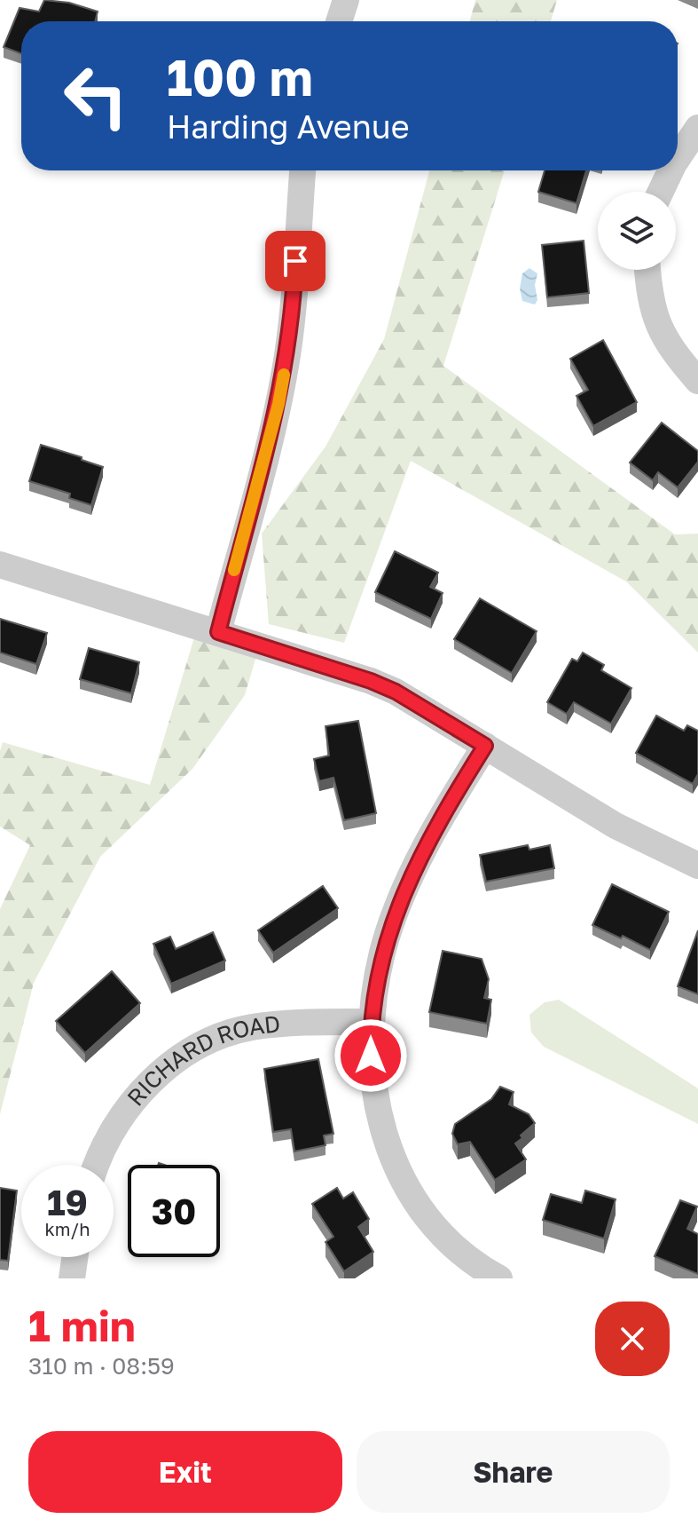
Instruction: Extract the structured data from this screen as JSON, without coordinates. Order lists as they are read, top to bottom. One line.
{"streets":{"street":["RICHARD ROAD"]},"page":{"turn":["100 m","Harding Avenue"],"speed":"19 km/h","limit":"30","heading":["1 min","310 m · 08:59"],"buttons":["Exit","Share"]}}
